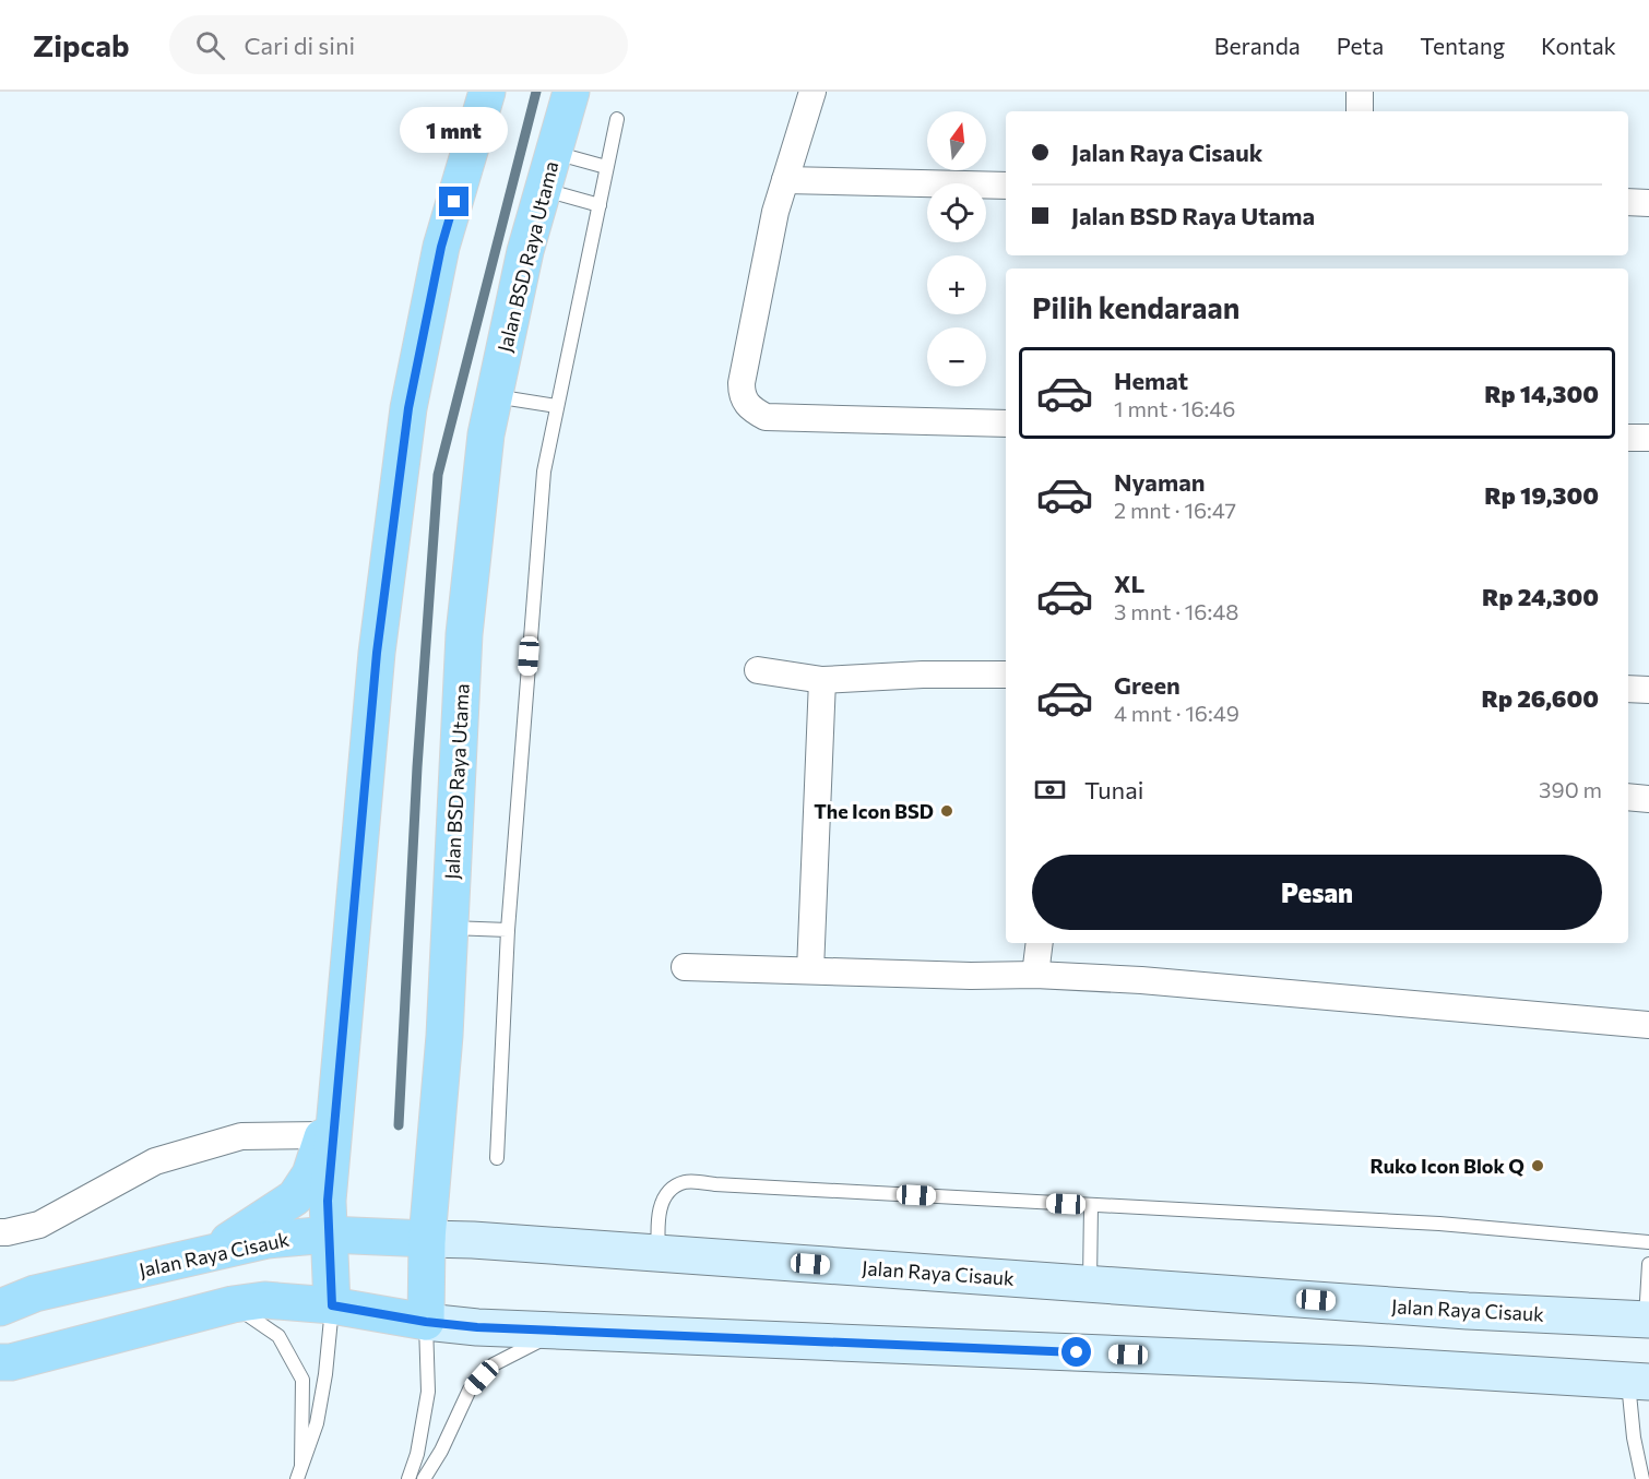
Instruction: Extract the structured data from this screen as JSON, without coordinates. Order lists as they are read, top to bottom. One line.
{"streets":{"main road":["Jalan BSD Raya Utama","Jalan Raya Cisauk"]},"crossings":[["Jalan BSD Raya Utama","Jalan Raya Cisauk"]],"places":["The Icon BSD","Ruko Icon Blok Q"],"north":"top","page":{"header":"Zipcab","search":"Cari di sini","nav":["Beranda","Peta","Tentang","Kontak"],"bubble":"1 mnt","map_buttons":["+","−"],"banner":["Jalan Raya Cisauk","Jalan BSD Raya Utama"],"heading":"Pilih kendaraan","list":[{"name":"Hemat","note":"1 mnt · 16:46","value":"Rp 14,300"},{"name":"Nyaman","note":"2 mnt · 16:47","value":"Rp 19,300"},{"name":"XL","note":"3 mnt · 16:48","value":"Rp 24,300"},{"name":"Green","note":"4 mnt · 16:49","value":"Rp 26,600"}],"pay":["Tunai","390 m"],"buttons":"Pesan"}}
